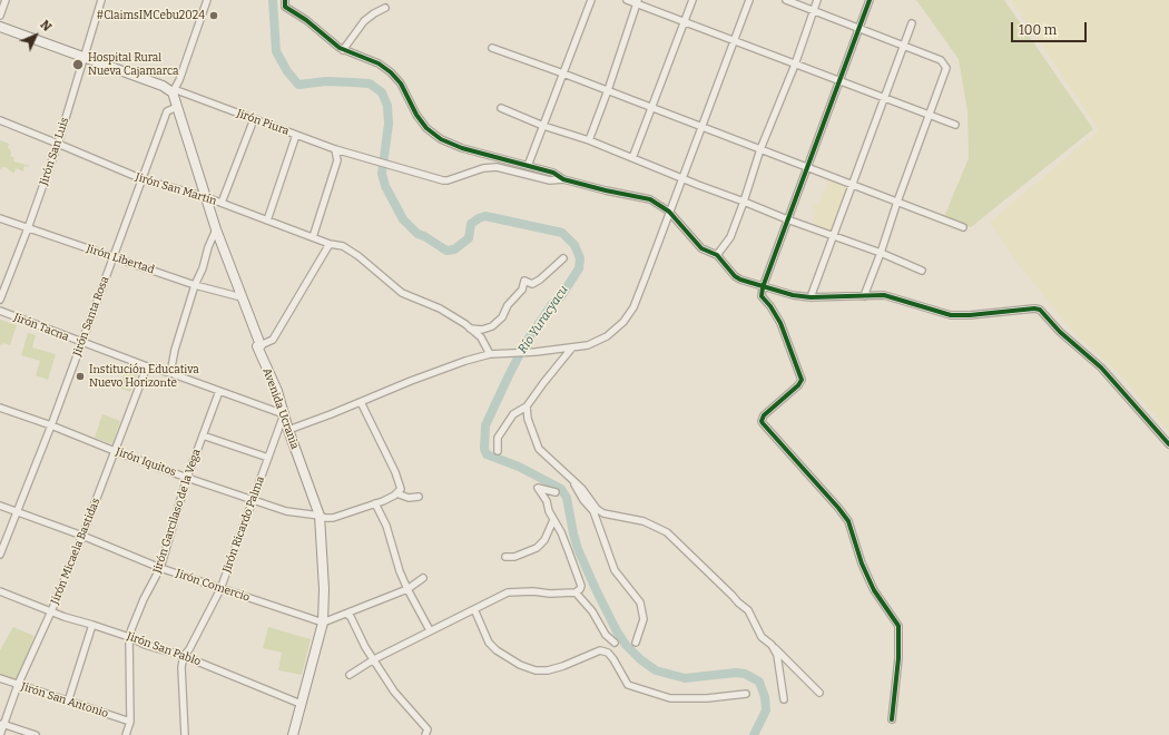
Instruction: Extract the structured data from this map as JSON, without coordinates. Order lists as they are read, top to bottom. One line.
{"streets":{"main road":["Jirón Piura","Avenida Ucrania"],"street":["Jirón San Luis","Jirón San Martín","Jirón Libertad","Jirón Santa Rosa","Jirón Tacna","Jirón Iquitos","Jirón Garcilaso de la Vega","Jirón Ricardo Palma","Jirón Micaela Bastidas","Jirón Comercio","Jirón San Pablo","Jirón San Antonio"]},"crossings":[["Jirón Piura","Jirón San Luis"],["Jirón Piura","Avenida Ucrania"],["Jirón San Luis","Jirón San Martín"],["Jirón San Luis","Jirón Libertad"],["Jirón San Martín","Jirón Santa Rosa"],["Jirón San Martín","Avenida Ucrania"],["Jirón Libertad","Jirón Santa Rosa"],["Jirón Libertad","Avenida Ucrania"],["Jirón Santa Rosa","Jirón Tacna"],["Jirón Santa Rosa","Avenida Ucrania"],["Jirón Santa Rosa","Jirón Iquitos"],["Jirón Santa Rosa","Jirón Comercio"],["Jirón Tacna","Avenida Ucrania"],["Jirón Tacna","Jirón Garcilaso de la Vega"],["Jirón Tacna","Jirón Ricardo Palma"],["Jirón Tacna","Jirón Micaela Bastidas"],["Avenida Ucrania","Jirón Iquitos"],["Avenida Ucrania","Jirón Ricardo Palma"],["Avenida Ucrania","Jirón Comercio"],["Avenida Ucrania","Jirón San Pablo"],["Jirón Iquitos","Jirón Garcilaso de la Vega"],["Jirón Iquitos","Jirón Ricardo Palma"],["Jirón Iquitos","Jirón Micaela Bastidas"],["Jirón Garcilaso de la Vega","Jirón Comercio"],["Jirón Garcilaso de la Vega","Jirón San Pablo"],["Jirón Garcilaso de la Vega","Jirón San Antonio"],["Jirón Ricardo Palma","Jirón Comercio"],["Jirón Ricardo Palma","Jirón San Pablo"],["Jirón Micaela Bastidas","Jirón Comercio"],["Jirón Micaela Bastidas","Jirón San Pablo"],["Jirón Micaela Bastidas","Jirón San Antonio"]],"water":["Río Yuracyacu"],"places":["#ClaimsIMCebu2024","Hospital Rural Nueva Cajamarca","Institución Educativa Nuevo Horizonte"],"scale_bar":"100 m","north":"top right"}
